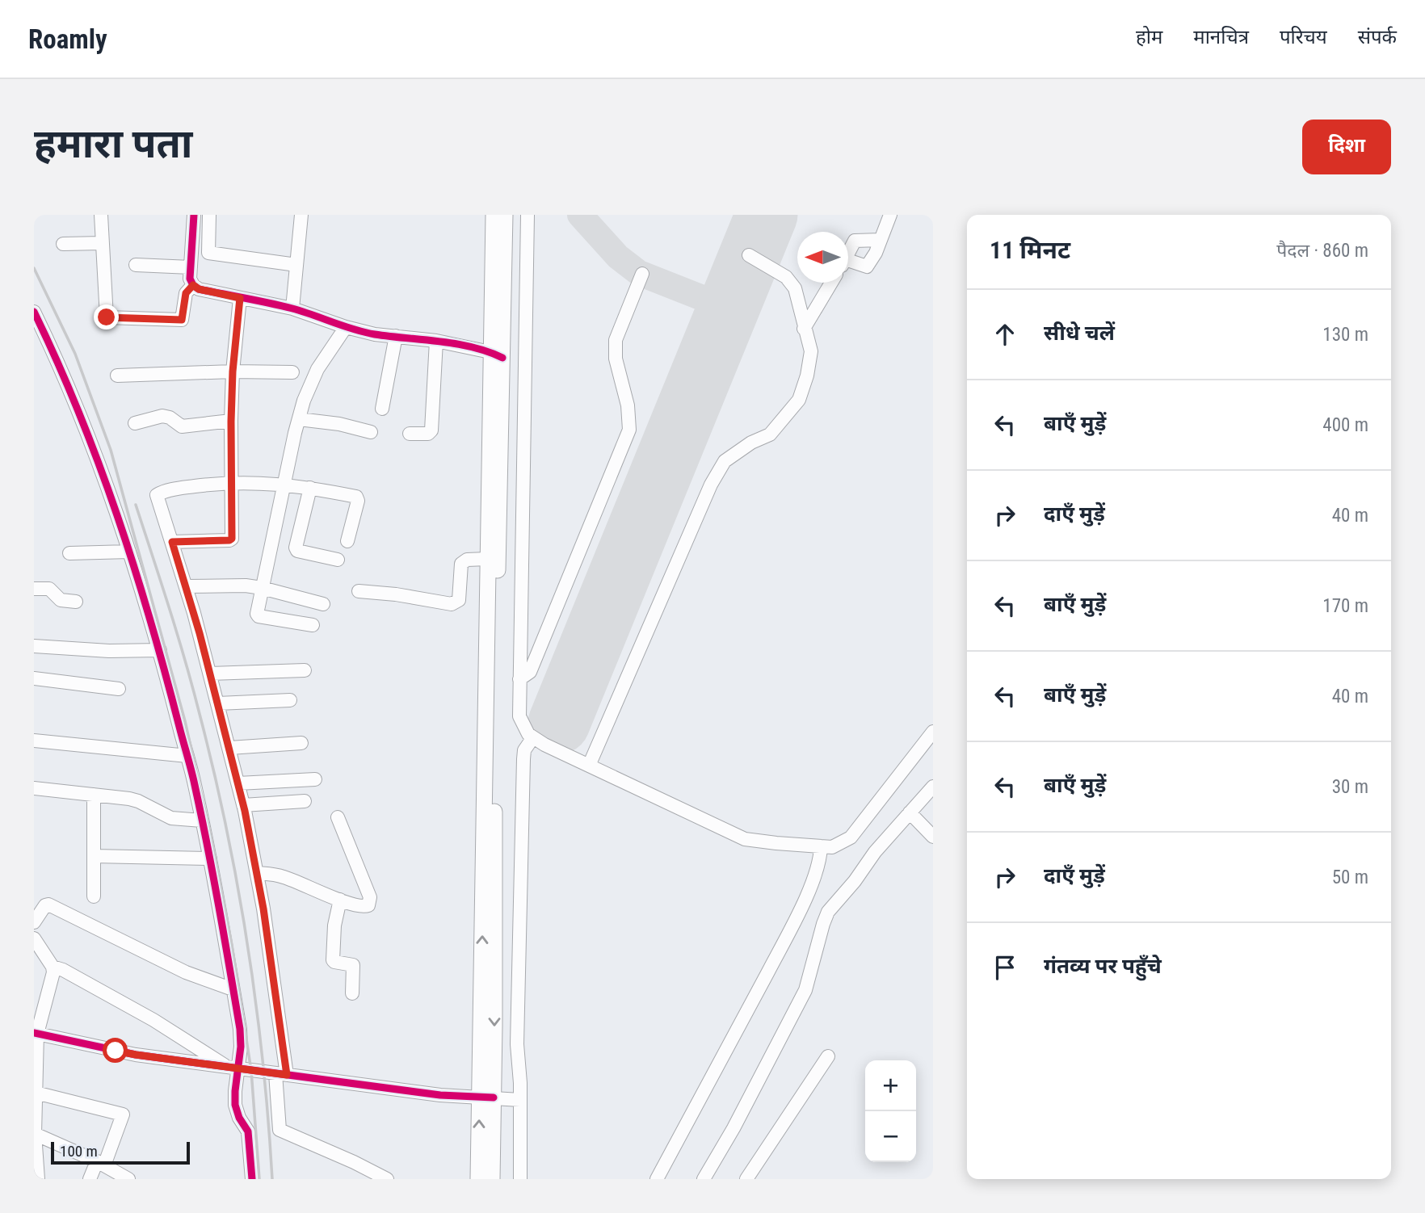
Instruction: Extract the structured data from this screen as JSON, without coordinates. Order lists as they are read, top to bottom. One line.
{"scale_bar":"100 m","north":"left","page":{"header":"Roamly","nav":["होम","मानचित्र","परिचय","संपर्क"],"buttons":"दिशा","title":"हमारा पता","heading":["11 मिनट","पैदल · 860 m"],"list":[["सीधे चलें","130 m"],["बाएँ मुड़ें","400 m"],["दाएँ मुड़ें","40 m"],["बाएँ मुड़ें","170 m"],["बाएँ मुड़ें","40 m"],["बाएँ मुड़ें","30 m"],["दाएँ मुड़ें","50 m"],"गंतव्य पर पहुँचे"],"map_buttons":["+","−"],"scale":"100 m"}}
